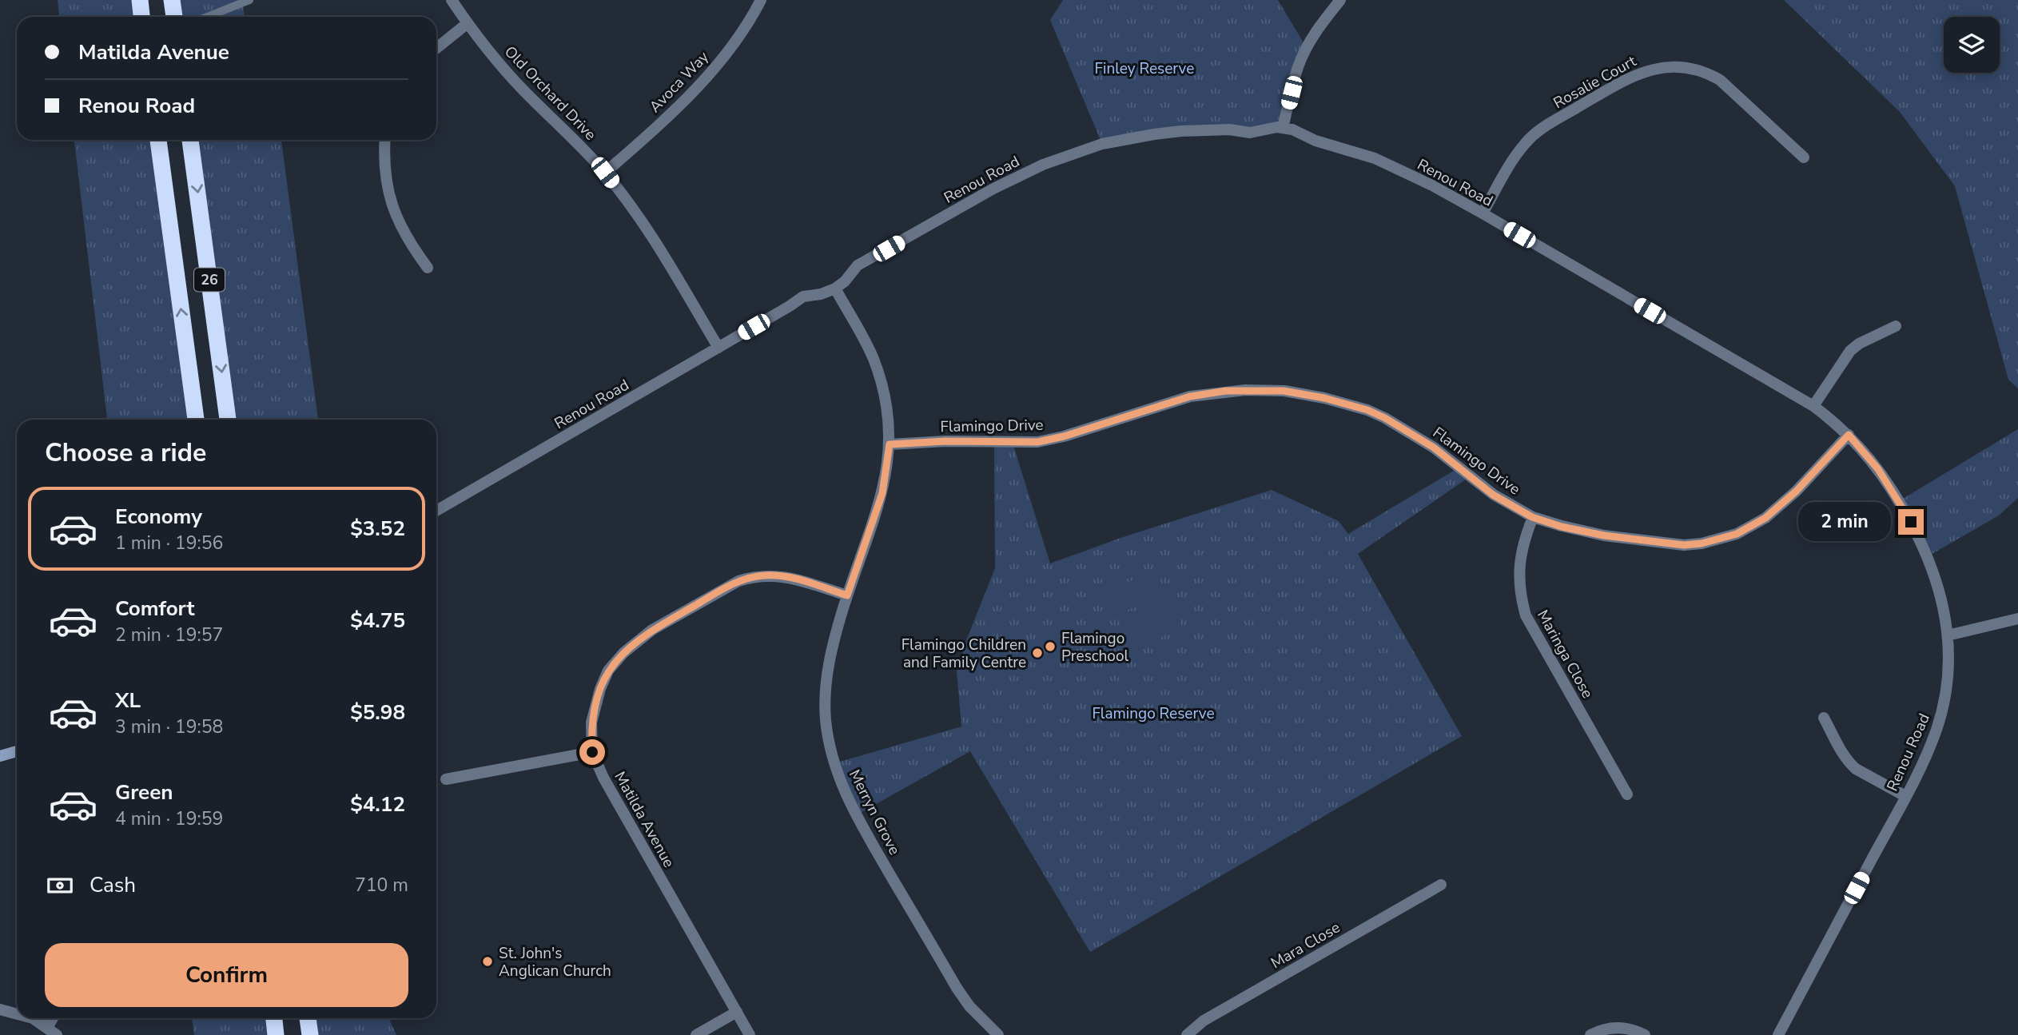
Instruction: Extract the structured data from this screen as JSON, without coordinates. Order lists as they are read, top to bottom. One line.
{"streets":{"highway":["26"],"street":["Avoca Way","Rosalie Court","Old Orchard Drive","Renou Road","Flamingo Drive","Maringa Close","Merryn Grove","Matilda Avenue","Mara Close"]},"crossings":[["Avoca Way","Old Orchard Drive"],["Rosalie Court","Renou Road"],["Old Orchard Drive","Renou Road"],["Renou Road","Flamingo Drive"],["Renou Road","Merryn Grove"],["Flamingo Drive","Maringa Close"],["Flamingo Drive","Merryn Grove"],["Merryn Grove","Matilda Avenue"]],"parks":["Finley Reserve","Flamingo Reserve"],"places":["Flamingo Preschool","Flamingo Children and Family Centre","St. John's Anglican Church"],"page":{"banner":["Matilda Avenue","Renou Road"],"heading":"Choose a ride","list":[{"name":"Economy","note":"1 min · 19:56","value":"$3.52"},{"name":"Comfort","note":"2 min · 19:57","value":"$4.75"},{"name":"XL","note":"3 min · 19:58","value":"$5.98"},{"name":"Green","note":"4 min · 19:59","value":"$4.12"}],"bubble":"2 min","pay":["Cash","710 m"],"buttons":"Confirm"}}
